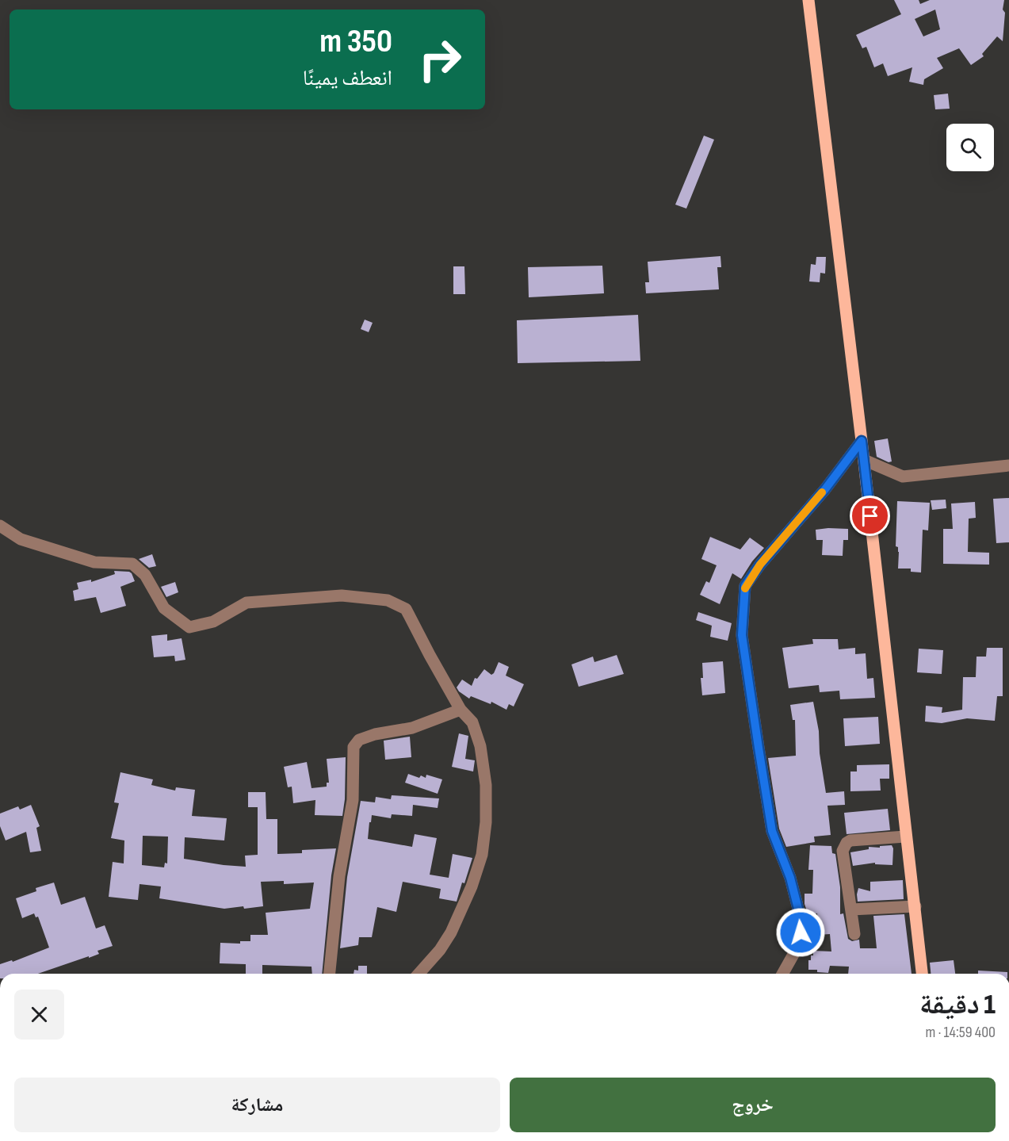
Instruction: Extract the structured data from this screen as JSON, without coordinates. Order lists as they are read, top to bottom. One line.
{"page":{"turn":["350 m","انعطف يمينًا"],"heading":["1 دقيقة","400 m · 14:59"],"buttons":["خروج","مشاركة"]}}
